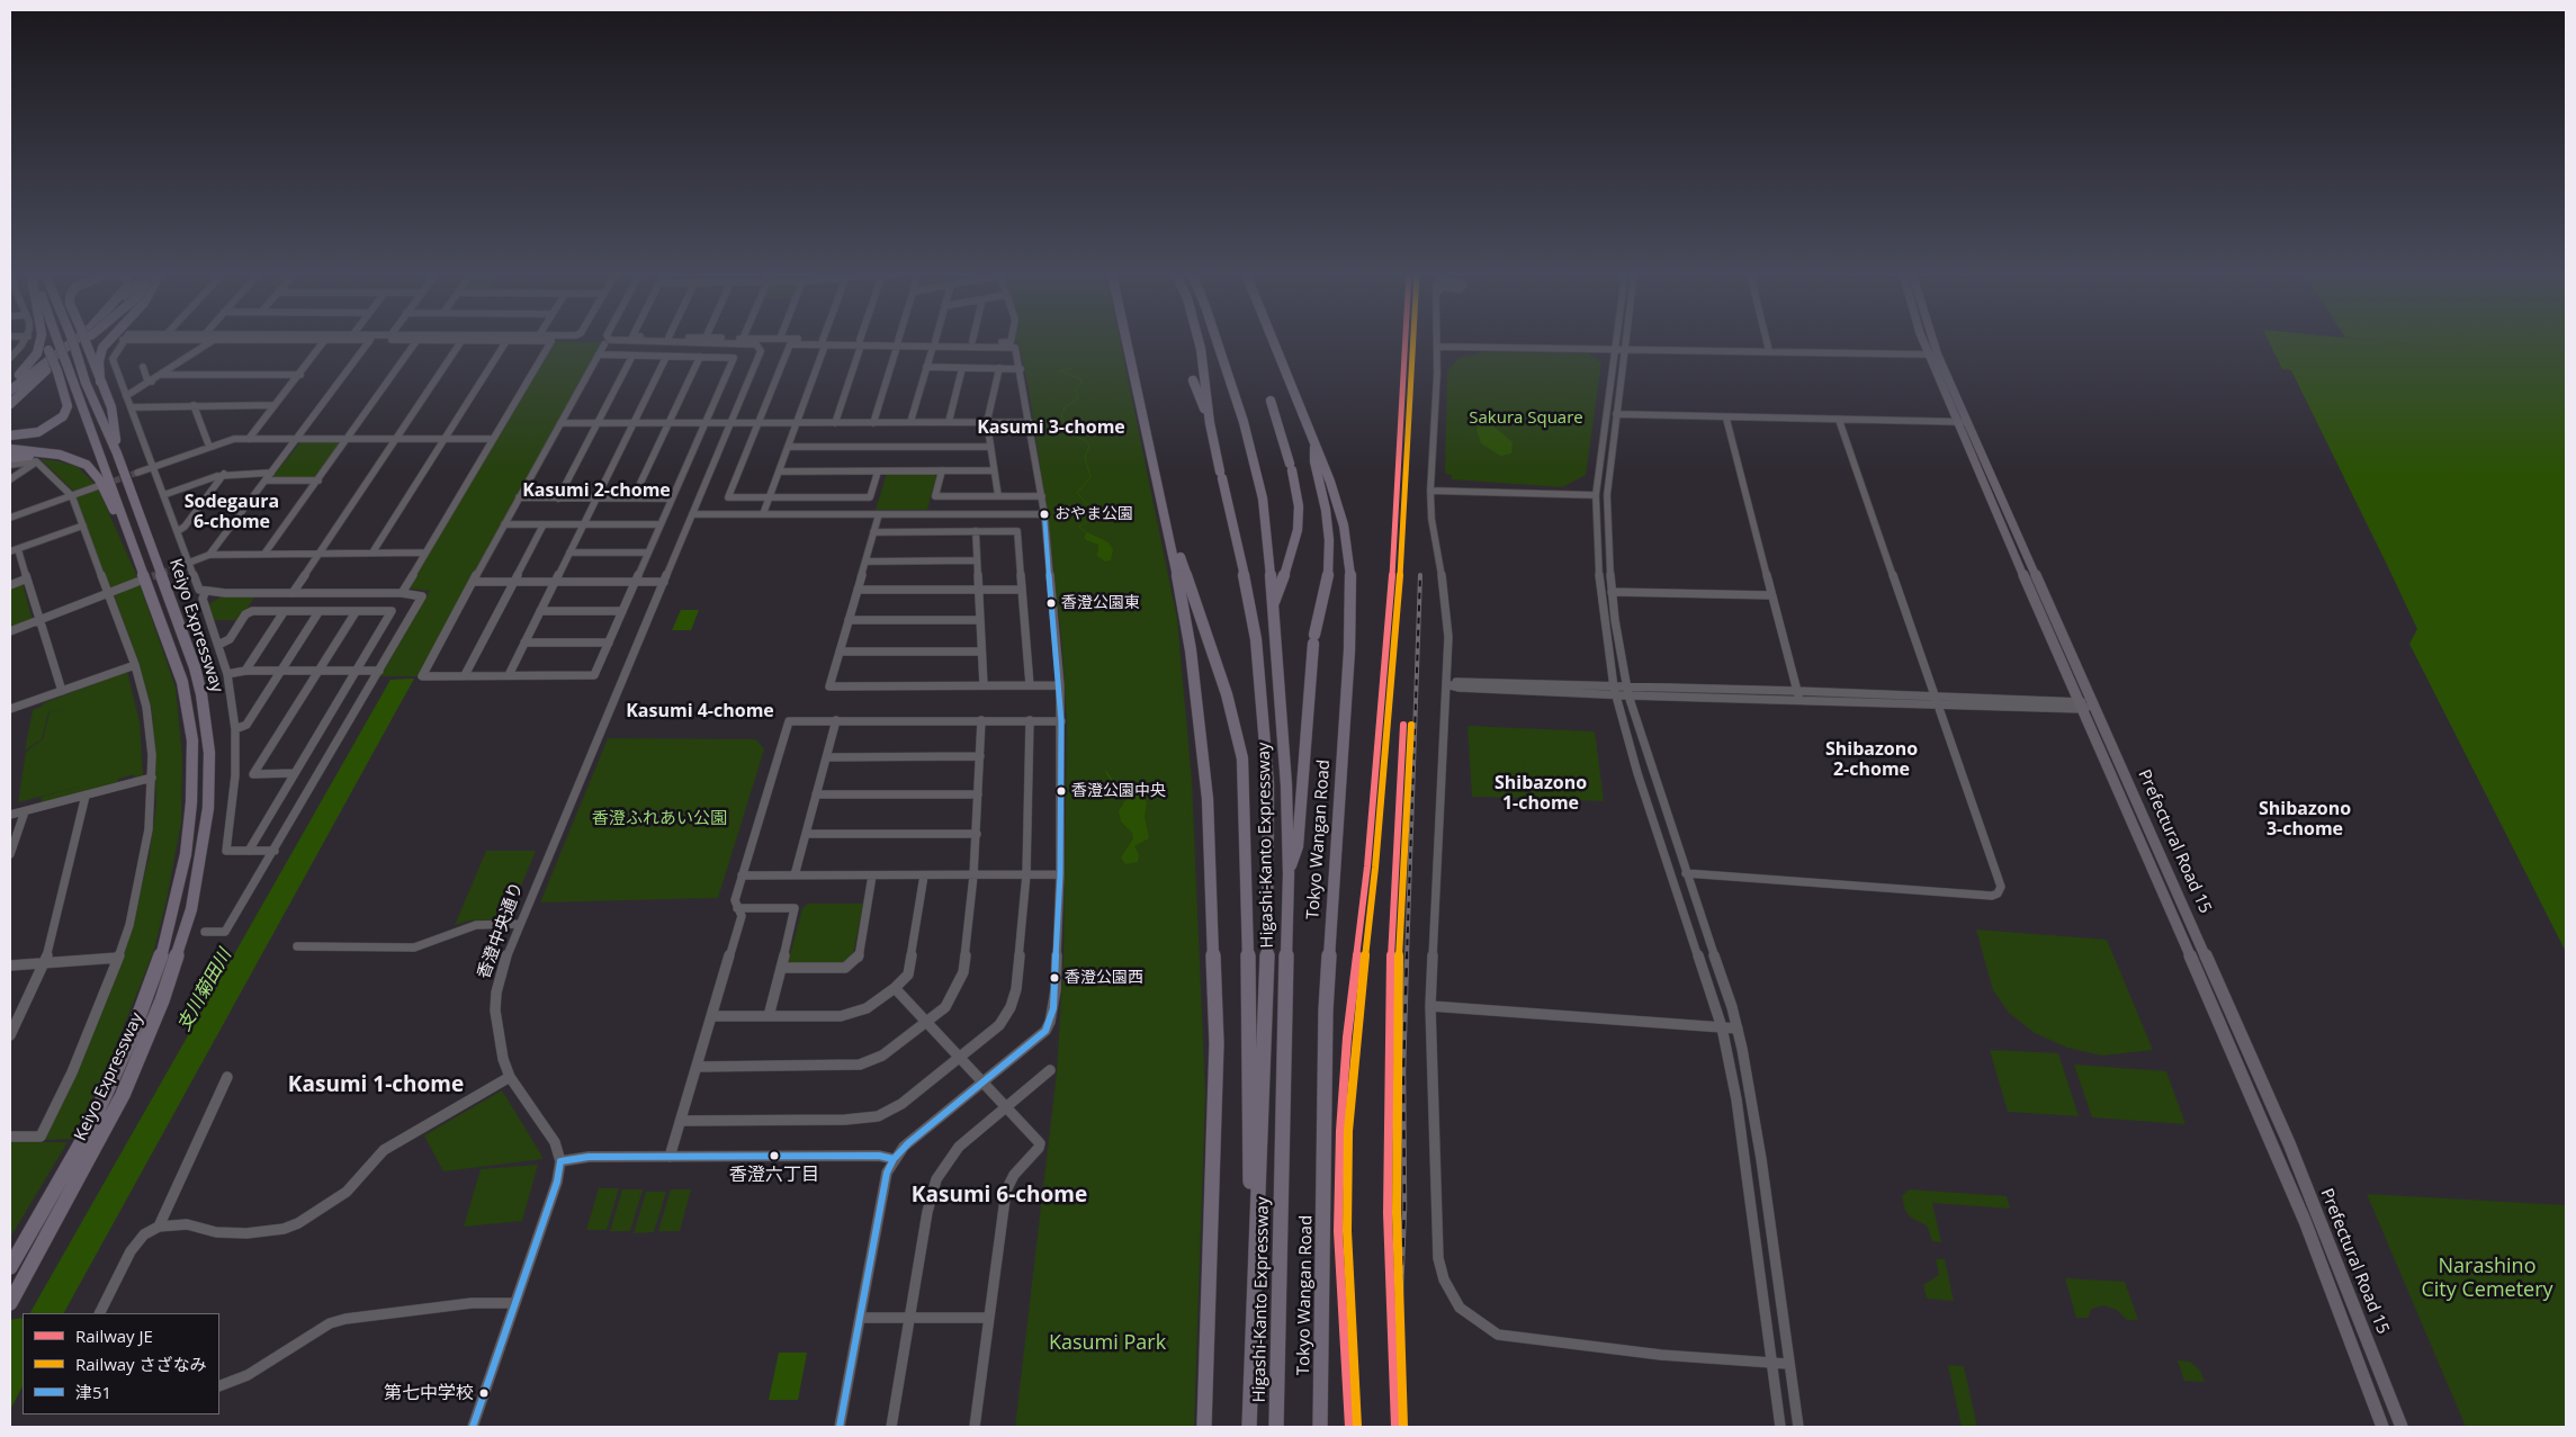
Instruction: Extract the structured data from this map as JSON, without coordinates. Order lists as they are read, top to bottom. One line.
{"streets":{"highway":["Keiyo Expressway","Tokyo Wangan Road","Higashi-Kanto Expressway"],"main road":["Prefectural Road 15"],"street":["香澄中央通り"]},"districts":["Kasumi 3-chome","Kasumi 2-chome","Sodegaura 6-chome","Kasumi 4-chome","Shibazono 2-chome","Shibazono 1-chome","Shibazono 3-chome","Kasumi 1-chome","Kasumi 6-chome"],"water":["支川菊田川"],"parks":["Sakura Square","香澄ふれあい公園","Narashino City Cemetery","Kasumi Park"],"places":["おやま公園","香澄公園東","香澄公園中央","香澄公園西","香澄六丁目","第七中学校"],"lines":["rail line JE","rail line さざなみ","transit line 津51"],"legend":["Railway JE","Railway さざなみ","津51"]}
